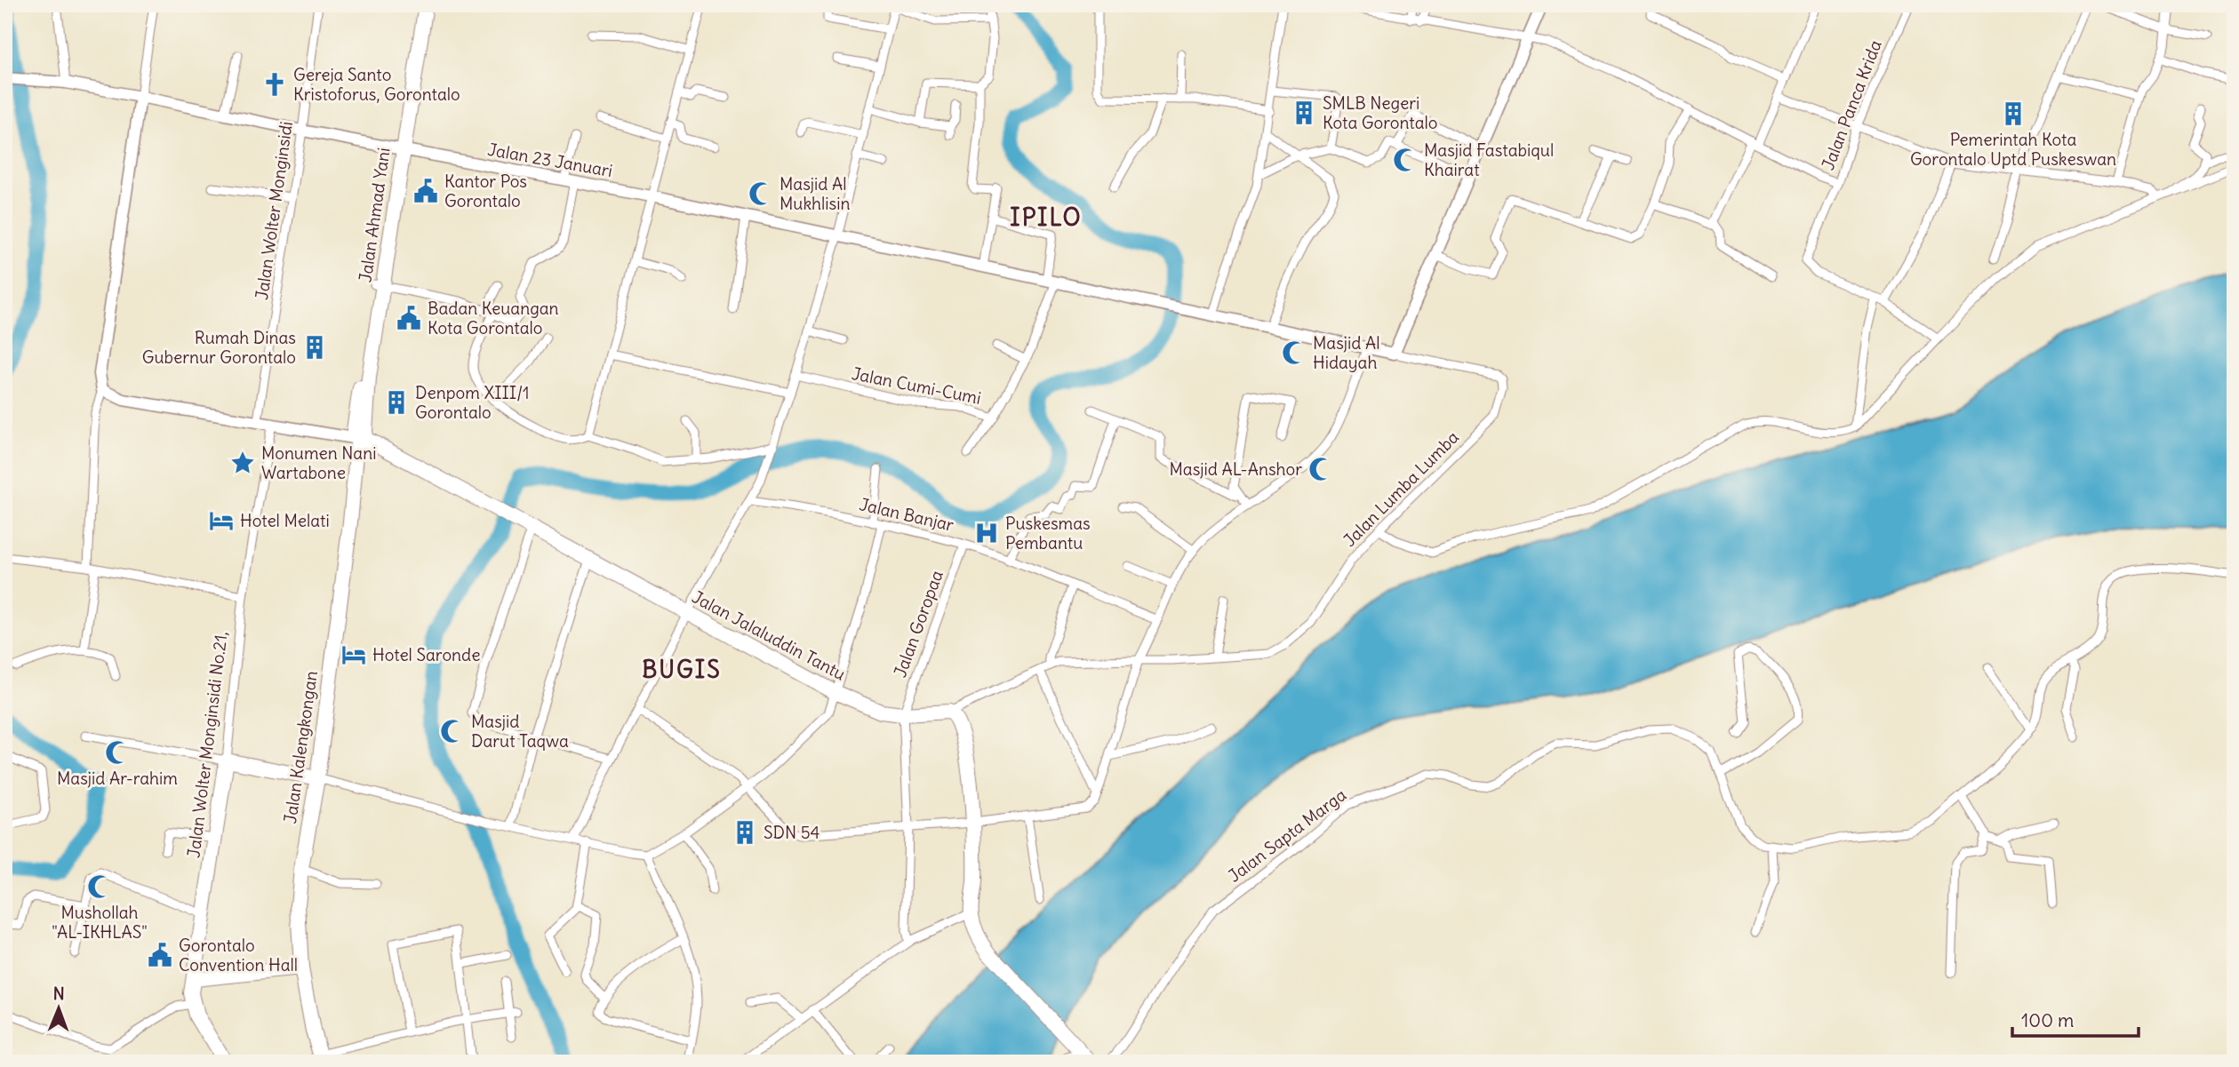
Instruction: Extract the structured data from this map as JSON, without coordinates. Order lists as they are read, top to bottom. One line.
{"streets":{"highway":["Jalan Ahmad Yani","Jalan Jalaluddin Tantu","Jalan Wolter Monginsidi No.21,","Jalan Kalengkongan"],"street":["Jalan Panca Krida","Jalan 23 Januari","Jalan Wolter Monginsidi","Jalan Cumi-Cumi","Jalan Lumba Lumba","Jalan Banjar","Jalan Goropaa","Jalan Sapta Marga"]},"crossings":[["Jalan 23 Januari","Jalan Wolter Monginsidi"],["Jalan 23 Januari","Jalan Ahmad Yani"],["Jalan 23 Januari","Jalan Cumi-Cumi"],["Jalan 23 Januari","Jalan Lumba Lumba"],["Jalan Ahmad Yani","Jalan Jalaluddin Tantu"],["Jalan Ahmad Yani","Jalan Kalengkongan"],["Jalan Banjar","Jalan Goropaa"],["Jalan Goropaa","Jalan Jalaluddin Tantu"],["Jalan Jalaluddin Tantu","Jalan Kalengkongan"]],"districts":["IPILO","BUGIS"],"places":{"church":["Gereja Santo Kristoforus, Gorontalo"],"building":["SMLB Negeri Kota Gorontalo","Pemerintah Kota Gorontalo Uptd Puskeswan","Rumah Dinas Gubernur Gorontalo","Denpom XIII/1 Gorontalo","SDN 54"],"mosque":["Masjid Fastabiqul Khairat","Masjid Al Mukhlisin","Masjid Al Hidayah","Masjid AL-Anshor","Masjid Darut Taqwa","Masjid Ar-rahim","Mushollah \"AL-IKHLAS\""],"public building":["Kantor Pos Gorontalo","Badan Keuangan Kota Gorontalo","Gorontalo Convention Hall"],"place":["Monumen Nani Wartabone"],"hotel":["Hotel Melati","Hotel Saronde"],"hospital":["Puskesmas Pembantu"]},"scale_bar":"100 m","north":"top"}
